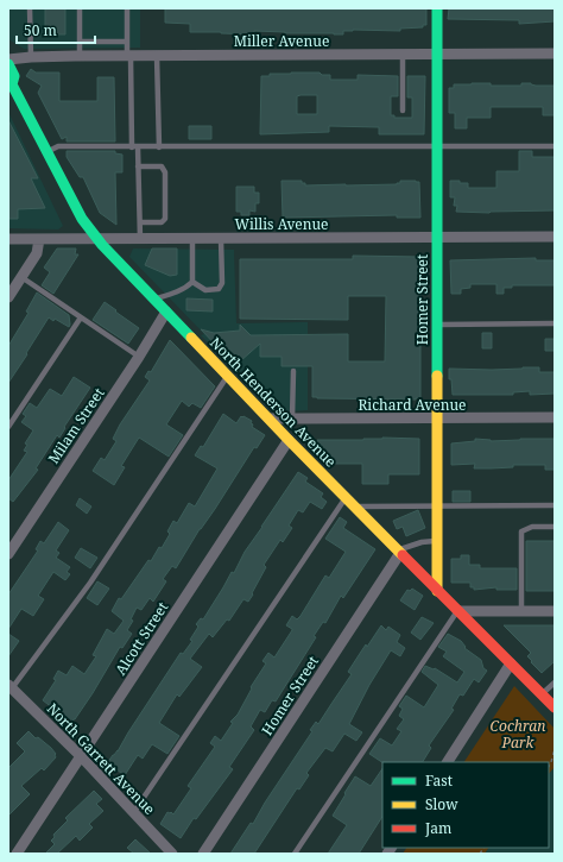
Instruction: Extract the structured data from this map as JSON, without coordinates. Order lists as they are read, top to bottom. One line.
{"streets":{"street":["Miller Avenue","Willis Avenue","Homer Street","North Henderson Avenue","Richard Avenue","Milam Street","Alcott Street","North Garrett Avenue"]},"crossings":[["Miller Avenue","Homer Street"],["Willis Avenue","Homer Street"],["Willis Avenue","North Henderson Avenue"],["Homer Street","North Henderson Avenue"],["Homer Street","Richard Avenue"],["North Henderson Avenue","Richard Avenue"],["North Henderson Avenue","Milam Street"],["North Henderson Avenue","Alcott Street"],["Alcott Street","North Garrett Avenue"]],"parks":["Cochran Park"],"legend":["Fast","Slow","Jam"],"scale_bar":"50 m"}
